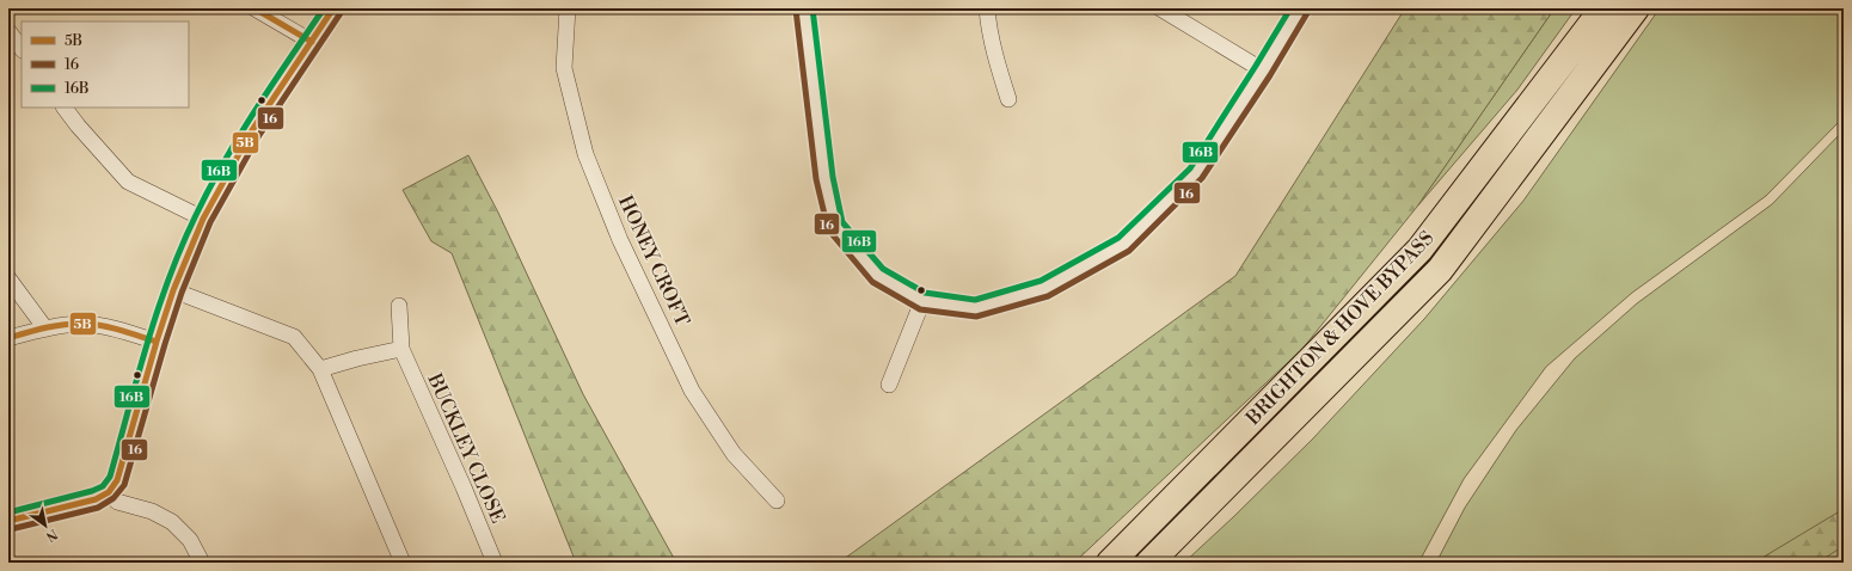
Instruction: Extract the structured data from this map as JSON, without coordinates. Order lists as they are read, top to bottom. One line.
{"streets":{"highway":["BRIGHTON & HOVE BYPASS"],"street":["HONEY CROFT","BUCKLEY CLOSE"]},"lines":["transit line 5B","transit line 16B","transit line 16"],"legend":["5B","16","16B"],"north":"bottom right"}
